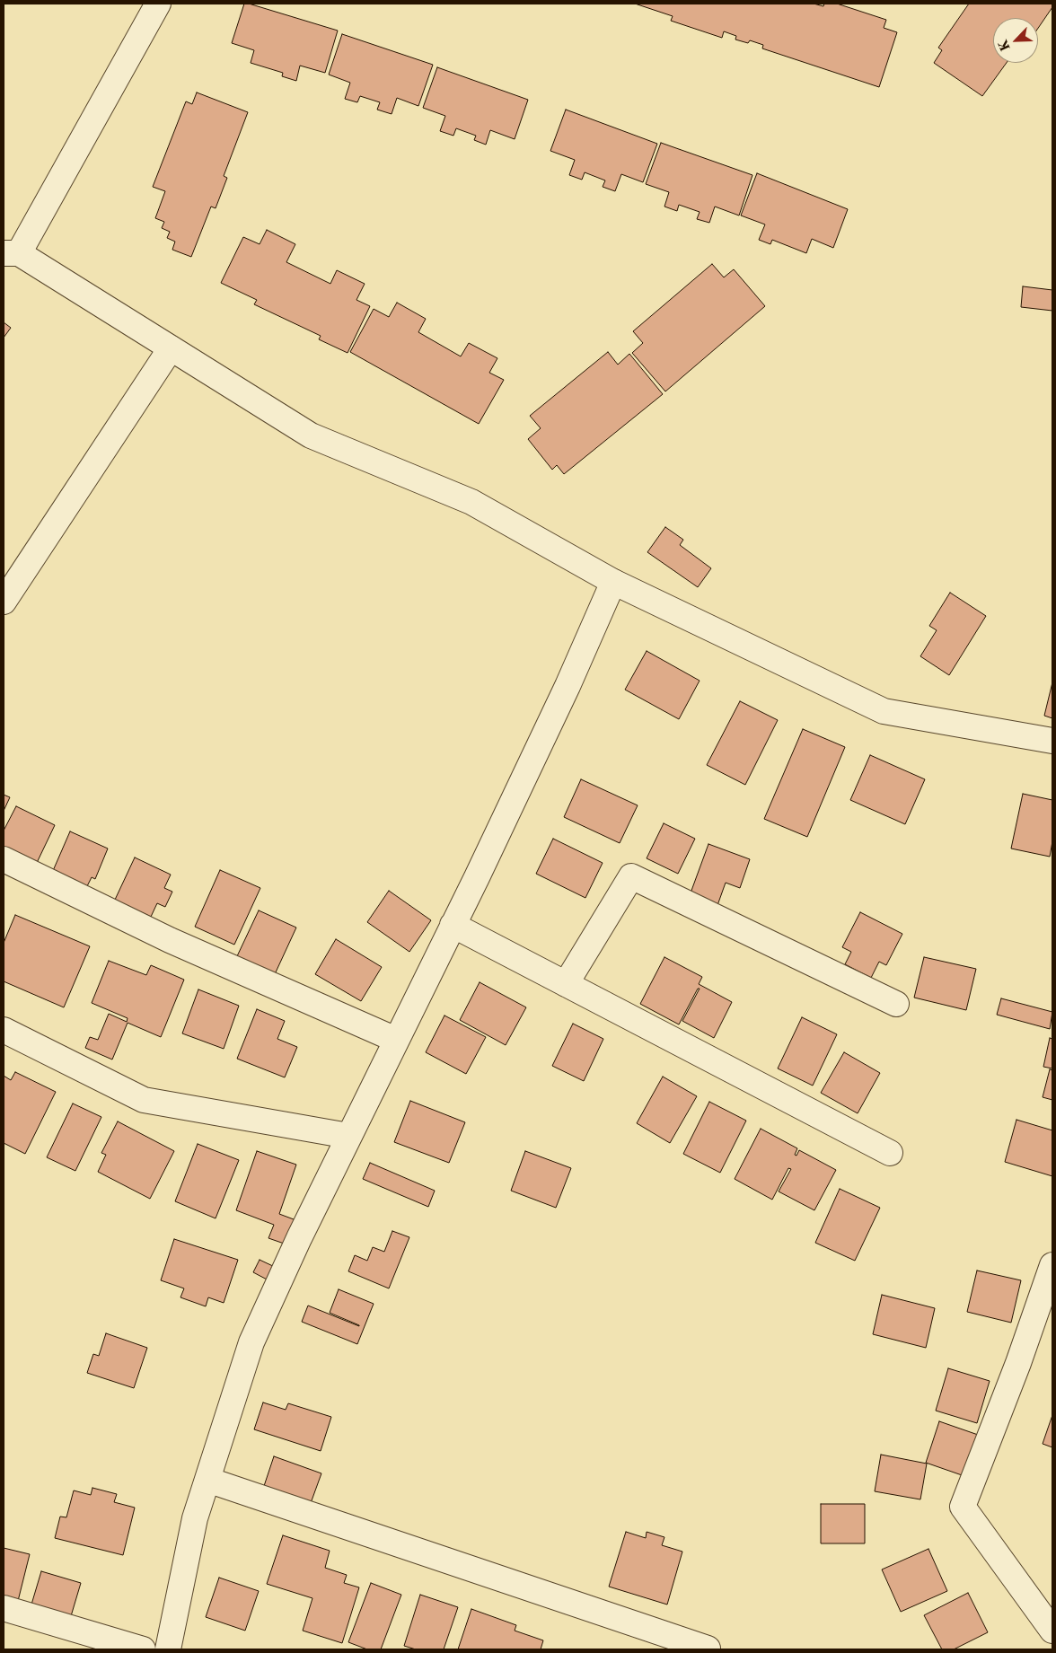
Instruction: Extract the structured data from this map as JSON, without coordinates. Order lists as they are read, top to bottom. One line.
{"north":"bottom left"}
